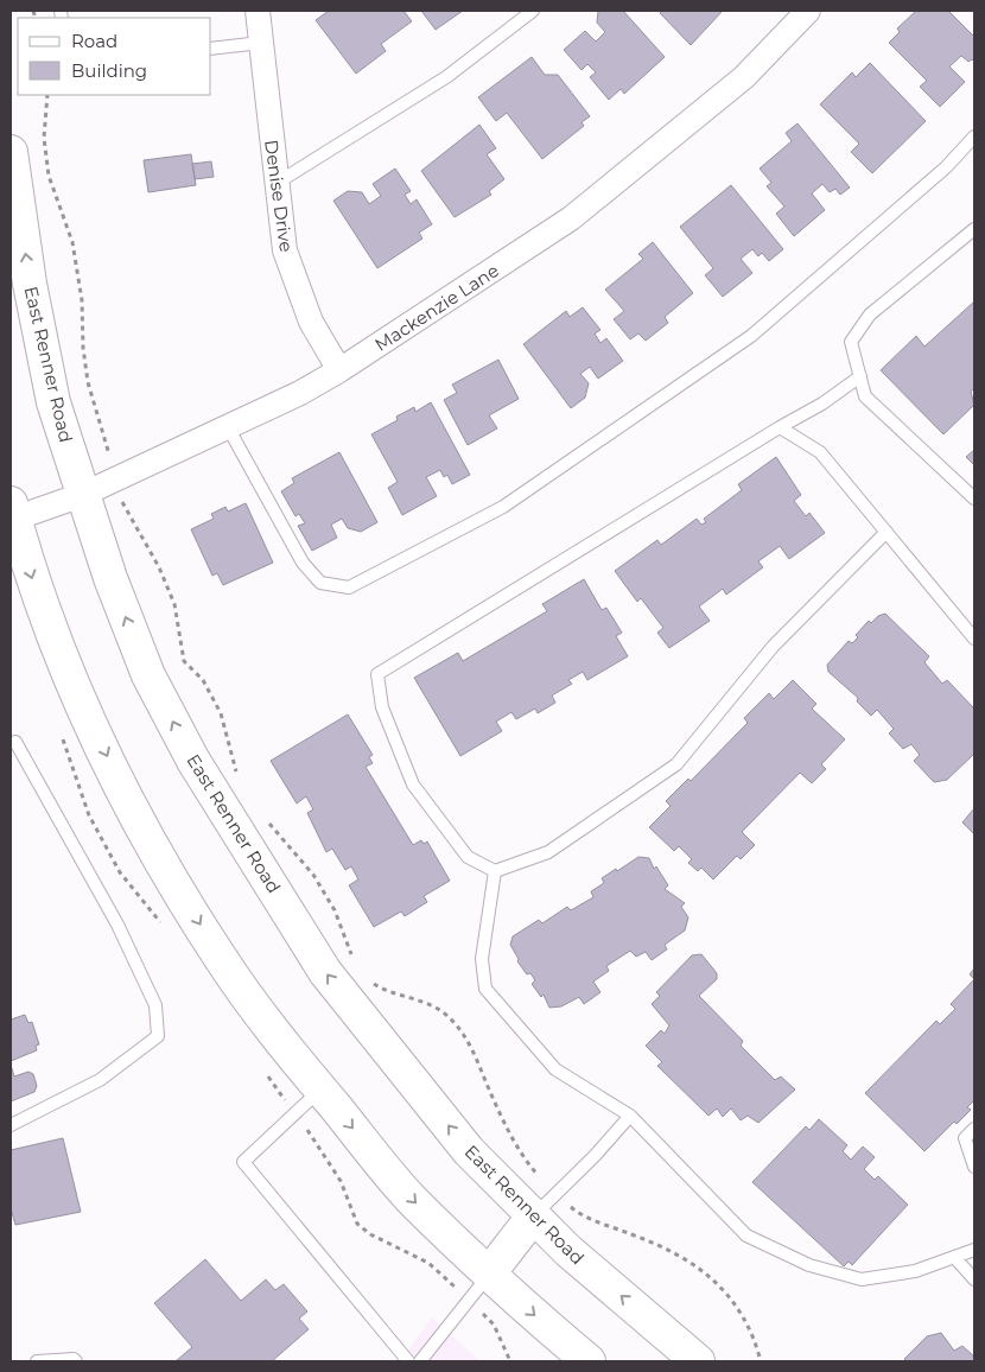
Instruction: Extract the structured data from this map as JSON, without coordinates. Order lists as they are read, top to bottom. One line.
{"streets":{"main road":["East Renner Road"],"street":["Denise Drive","Mackenzie Lane"]},"crossings":[["Denise Drive","Mackenzie Lane"],["Mackenzie Lane","East Renner Road"]],"legend":["Road","Building"]}
